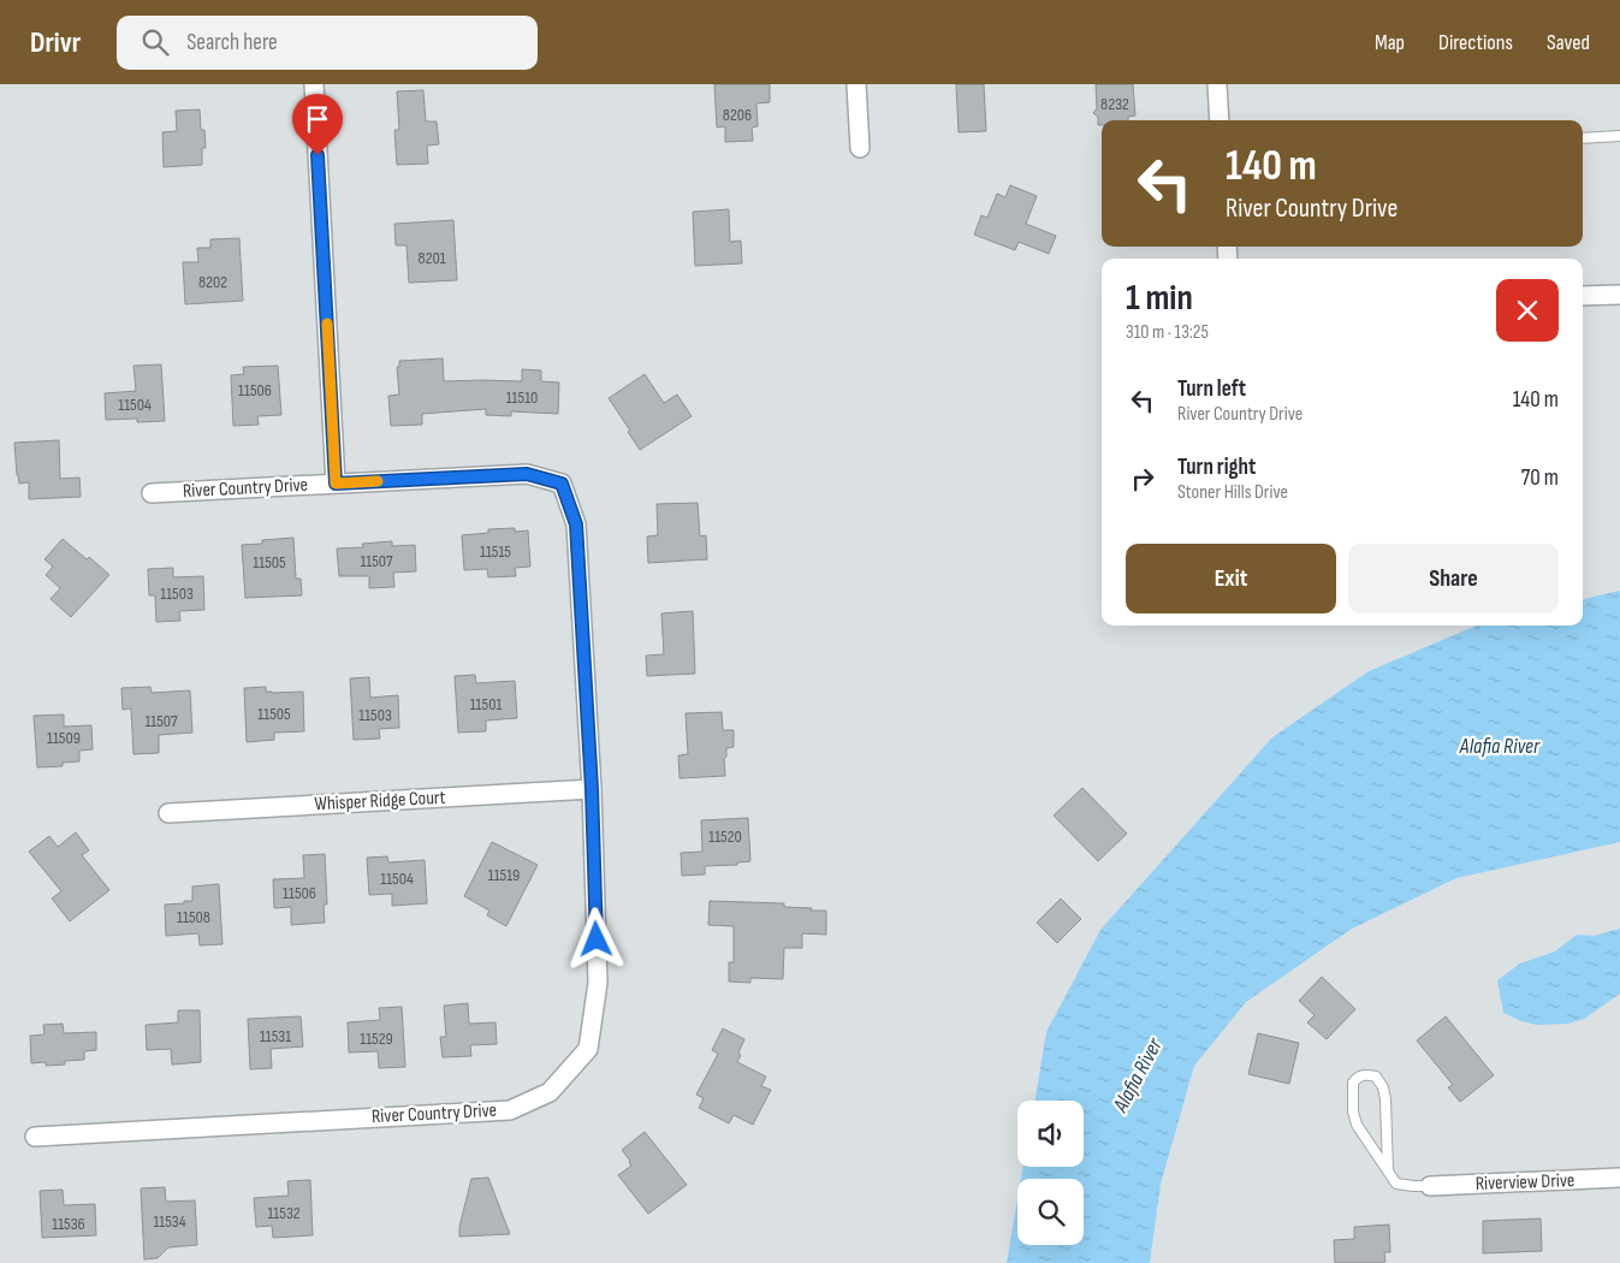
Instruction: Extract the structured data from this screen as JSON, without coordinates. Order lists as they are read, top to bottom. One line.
{"streets":{"street":["River Country Drive","Whisper Ridge Court","Riverview Drive"]},"crossings":[["River Country Drive","Whisper Ridge Court"]],"water":["Alafia River"],"house_numbers":["8232","8206","8201","8202","11506","11510","11504","11515","11507","11505","11503","11501","11505","11503","11507","11509","11520","11519","11504","11506","11508","11531","11529","11532","11534","11536"],"page":{"header":"Drivr","search":"Search here","nav":["Map","Directions","Saved"],"turn":["140 m","River Country Drive"],"heading":["1 min","310 m · 13:25"],"list":[{"name":"Turn left","note":"River Country Drive","value":"140 m"},{"name":"Turn right","note":"Stoner Hills Drive","value":"70 m"}],"buttons":["Exit","Share"]}}
